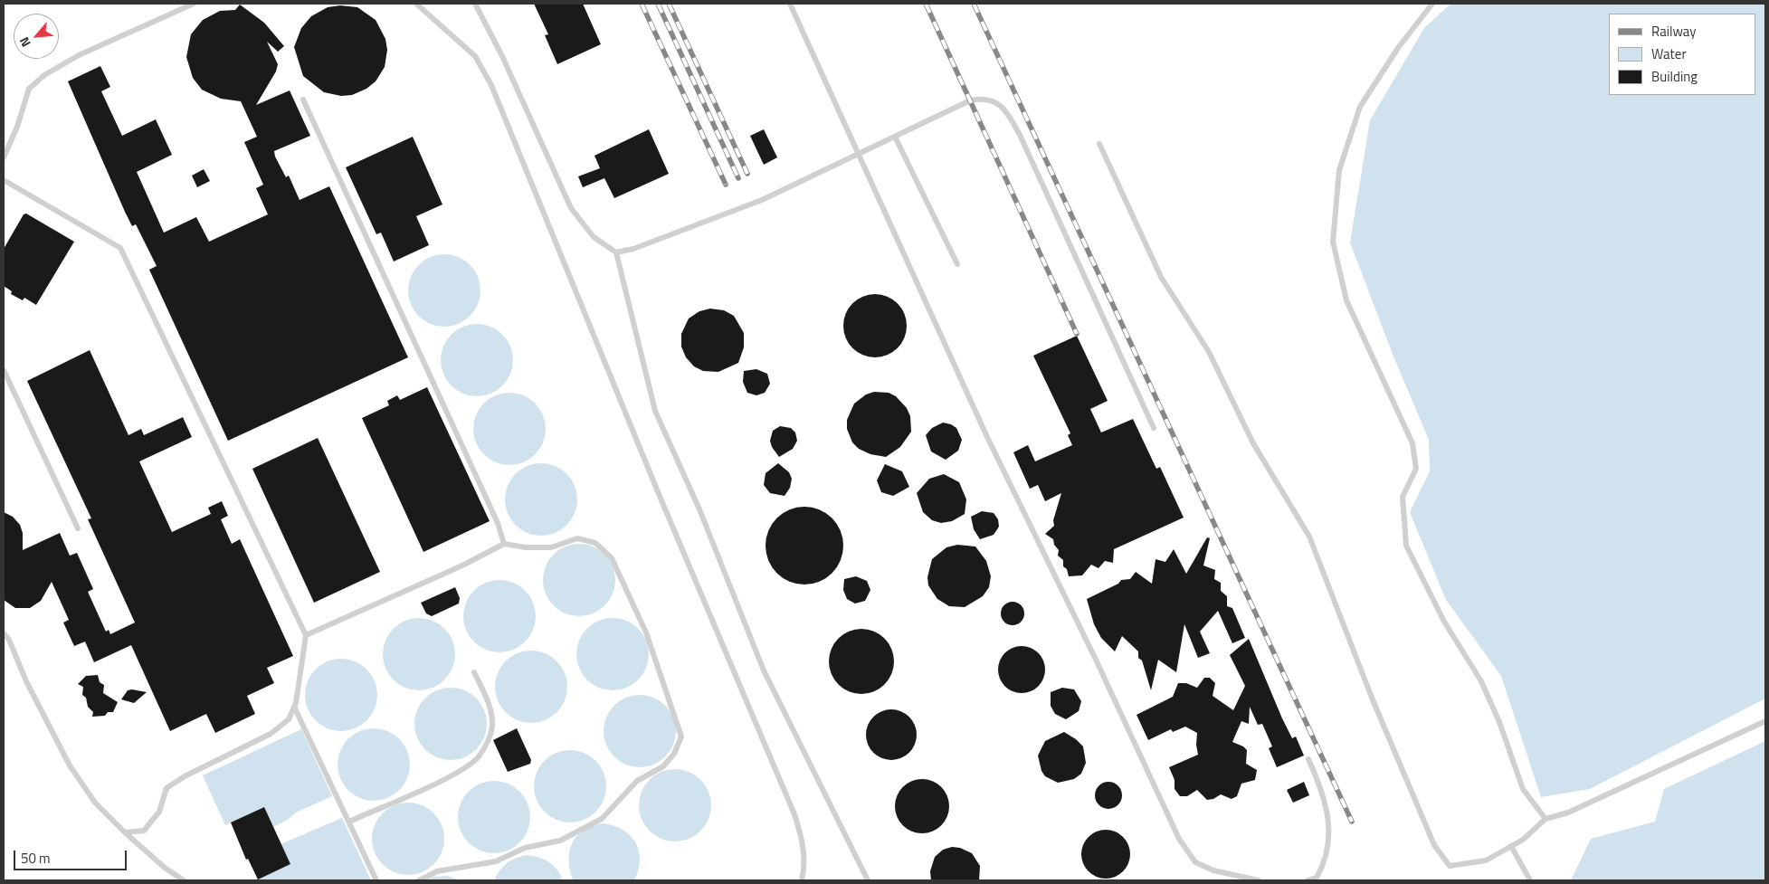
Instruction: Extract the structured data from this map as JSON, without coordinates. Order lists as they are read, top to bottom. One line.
{"legend":["Railway","Water","Building"],"scale_bar":"50 m","north":"bottom left"}
